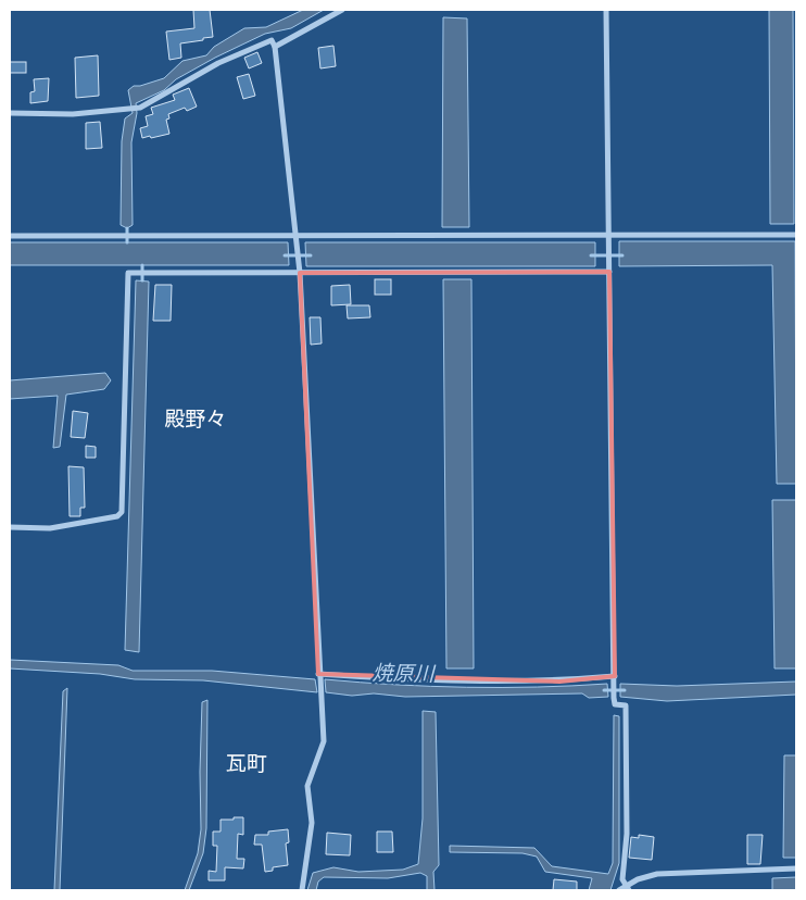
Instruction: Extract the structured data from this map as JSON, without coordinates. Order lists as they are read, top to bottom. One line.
{"districts":["殿野々","瓦町"],"water":["焼原川"]}
